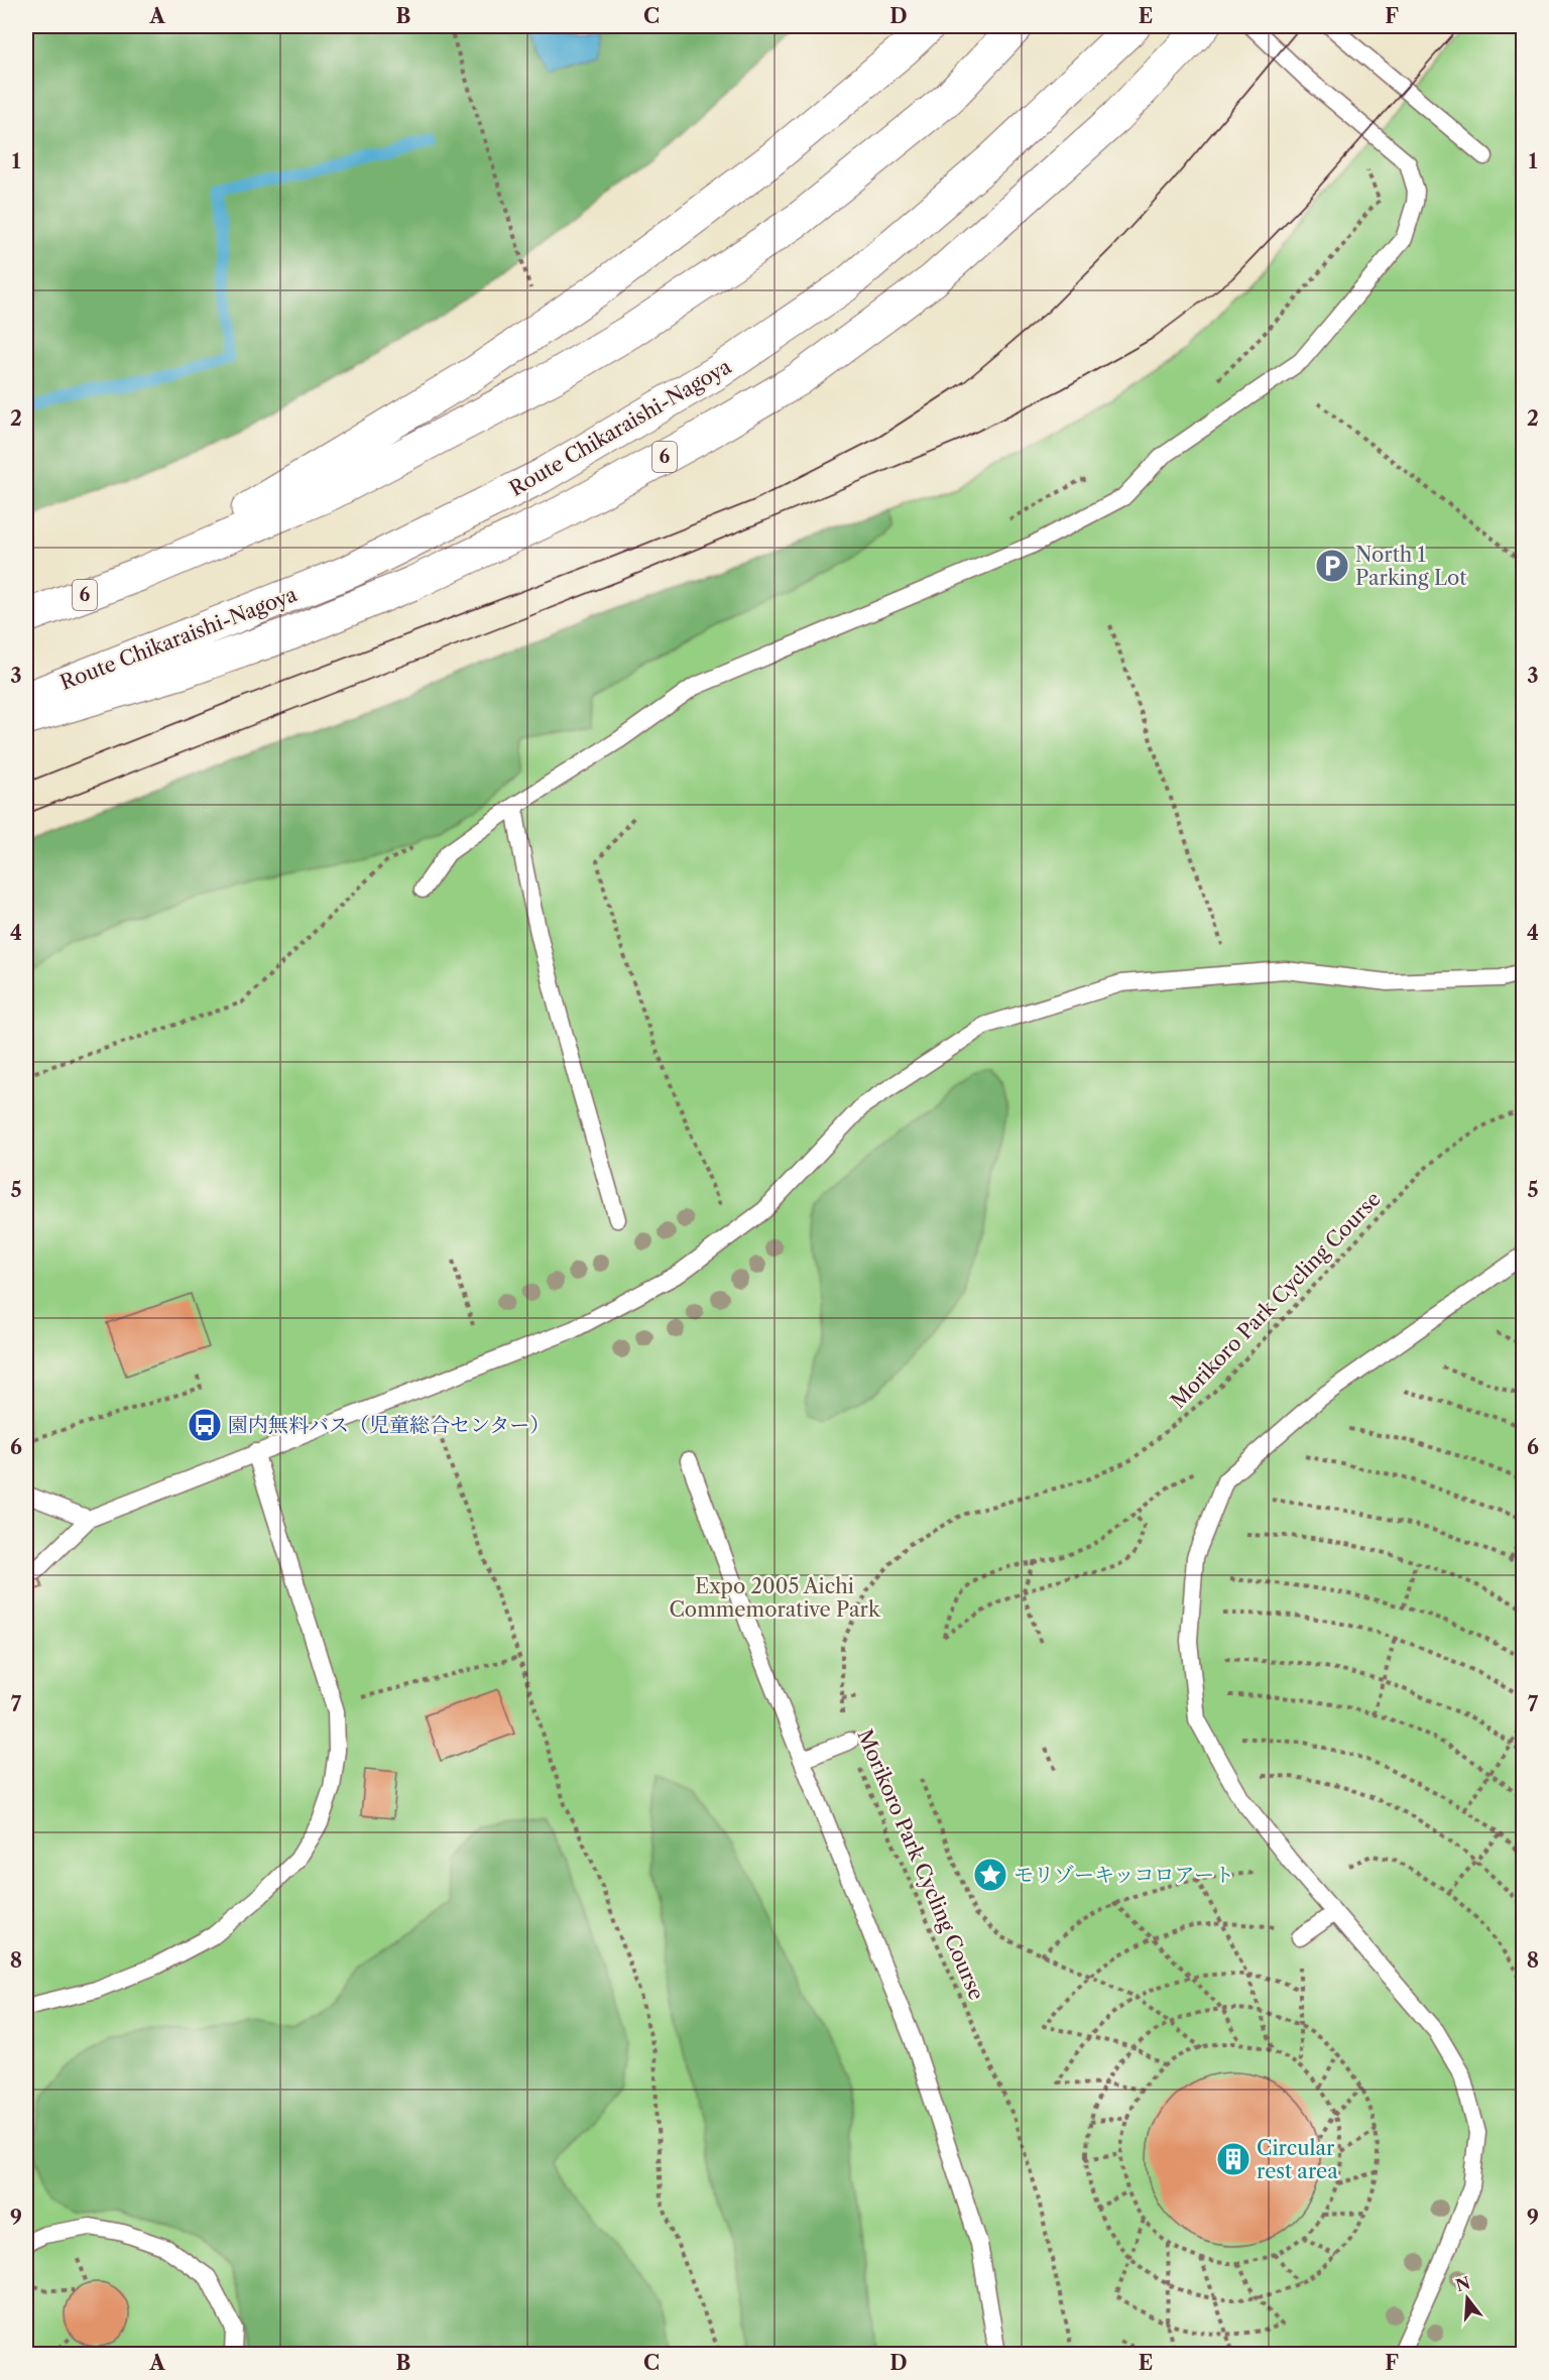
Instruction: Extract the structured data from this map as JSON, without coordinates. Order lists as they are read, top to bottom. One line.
{"streets":{"main road":["Route Chikaraishi-Nagoya","6"],"path":["Morikoro Park Cycling Course"]},"parks":["Expo 2005 Aichi Commemorative Park"],"places":{"parking":["North 1 Parking Lot"],"bus stop":["園内無料バス（児童総合センター）"],"place":["モリゾーキッコロアート"],"building":["Circular rest area"]},"north":"top","grid":{"columns":["A","B","C","D","E","F"],"rows":["1","2","3","4","5","6","7","8","9"]}}
